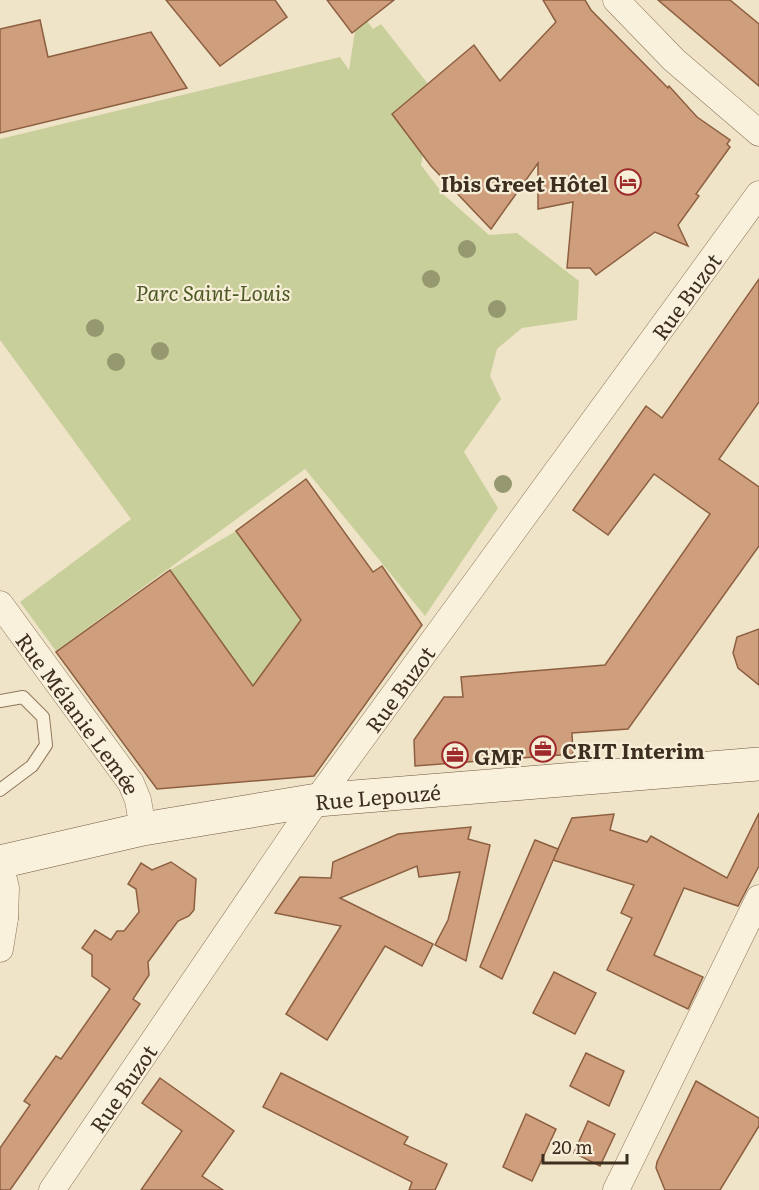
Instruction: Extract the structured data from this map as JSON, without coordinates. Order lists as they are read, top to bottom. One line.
{"streets":{"main road":["Rue Lepouzé"],"street":["Rue Buzot","Rue Mélanie Lemée"]},"crossings":[["Rue Buzot","Rue Lepouzé"],["Rue Mélanie Lemée","Rue Lepouzé"]],"parks":["Parc Saint-Louis"],"places":{"hotel":["Ibis Greet Hôtel"],"office":["CRIT Interim","GMF"]},"scale_bar":"20 m"}
